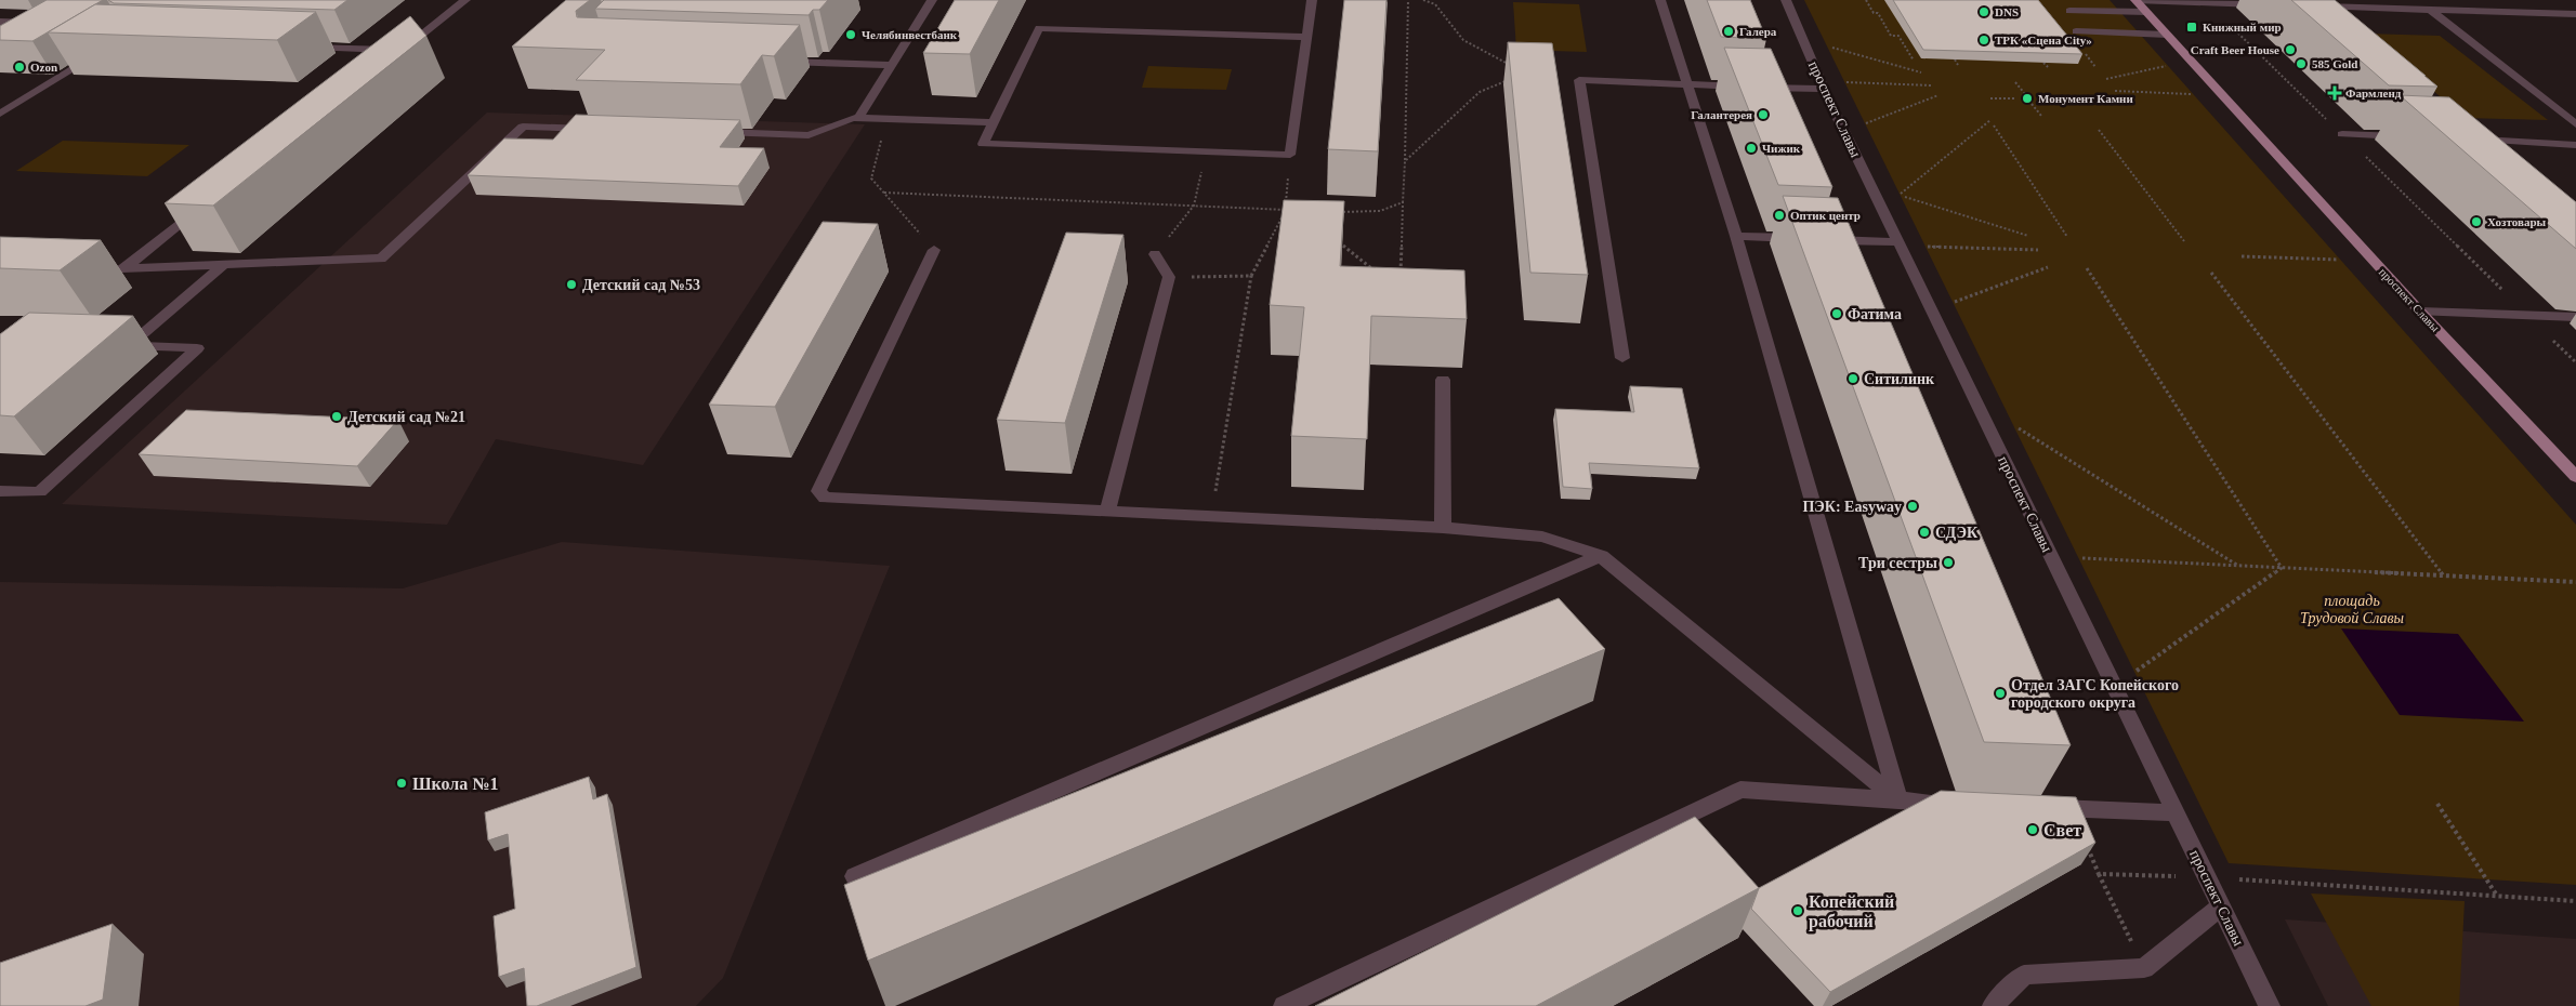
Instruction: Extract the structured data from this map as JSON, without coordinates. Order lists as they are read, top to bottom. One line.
{"streets":{"main road":["проспект Славы"]},"parks":["площадь Трудовой Славы"],"places":{"other":["DNS","Галера","Челябинвестбанк","ТРК «Сцена City»","Craft Beer House","585 Gold","Ozon","Монумент Камни","Галантерея","Чижик","Оптик центр","Хозтовары","Детский сад №53","Фатима","Ситилинк","Детский сад №21","ПЭК: Easyway","СДЭК","Три сестры","Отдел ЗАГС Копейского городского округа","Школа №1","Свет","Копейский рабочий"],"transit":["Книжный мир"],"health":["Фармленд"]}}
